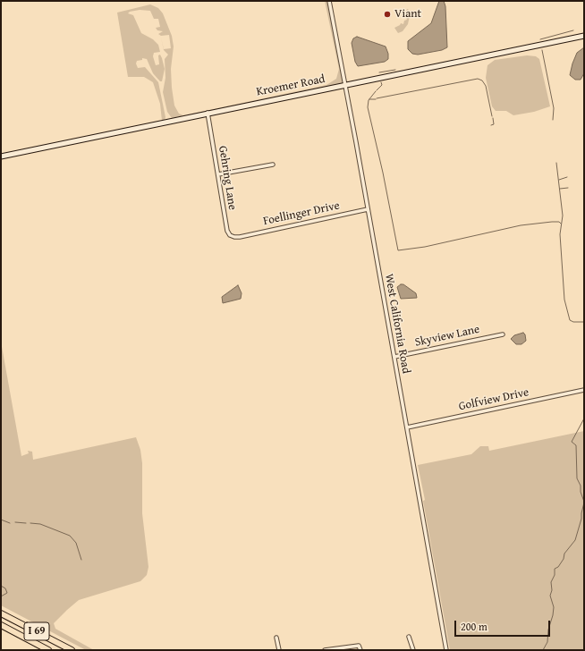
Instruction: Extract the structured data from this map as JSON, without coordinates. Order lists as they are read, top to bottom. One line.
{"streets":{"highway":["I 69"],"street":["Kroemer Road","Gehring Lane","Foellinger Drive","West California Road","Skyview Lane","Golfview Drive"]},"crossings":[["Kroemer Road","Gehring Lane"],["Kroemer Road","West California Road"],["Gehring Lane","Foellinger Drive"],["Foellinger Drive","West California Road"],["West California Road","Skyview Lane"],["West California Road","Golfview Drive"]],"places":["Viant"],"scale_bar":"200 m"}
